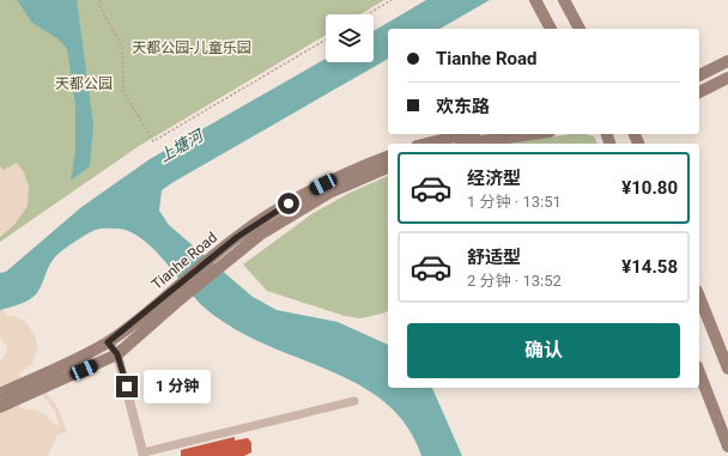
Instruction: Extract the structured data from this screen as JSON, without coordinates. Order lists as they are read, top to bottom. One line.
{"streets":{"main road":["Tianhe Road"]},"water":["上塘河"],"parks":["天都公园-儿童乐园","天都公园"],"page":{"banner":["Tianhe Road","欢东路"],"list":[{"name":"经济型","note":"1 分钟 · 13:51","value":"¥10.80"},{"name":"舒适型","note":"2 分钟 · 13:52","value":"¥14.58"}],"buttons":"确认","bubble":"1 分钟"}}
